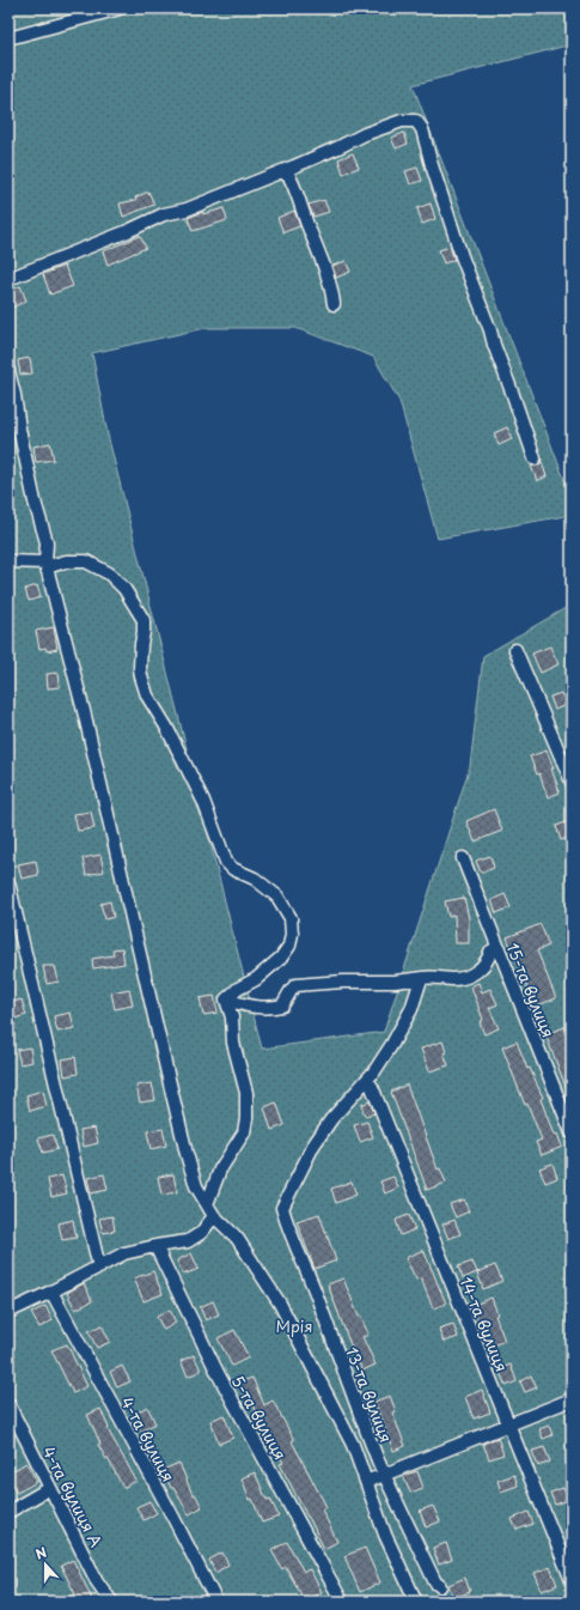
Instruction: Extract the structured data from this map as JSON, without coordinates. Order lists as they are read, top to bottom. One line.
{"streets":{"street":["15-та вулиця","14-та вулиця","13-та вулиця","5-та вулиця","4-та вулиця","4-та вулиця А"]},"crossings":[["14-та вулиця","13-та вулиця"]],"parks":["Мрія"],"north":"top"}
